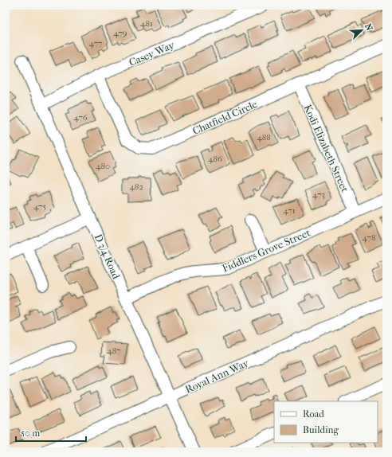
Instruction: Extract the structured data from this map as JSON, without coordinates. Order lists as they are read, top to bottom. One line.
{"streets":{"street":["Casey Way","Chatfield Circle","Kodi Elizabeth Street","Fiddlers Grove Street","D 3/4 Road","Royal Ann Way"]},"crossings":[["Casey Way","Chatfield Circle"],["Casey Way","D 3/4 Road"],["Chatfield Circle","Kodi Elizabeth Street"],["Kodi Elizabeth Street","Fiddlers Grove Street"],["Fiddlers Grove Street","D 3/4 Road"],["D 3/4 Road","Royal Ann Way"]],"house_numbers":["481","479","477","476","488","486","480","482","473","475","471","478","487"],"legend":["Road","Building"],"scale_bar":"50 m","north":"top right"}
